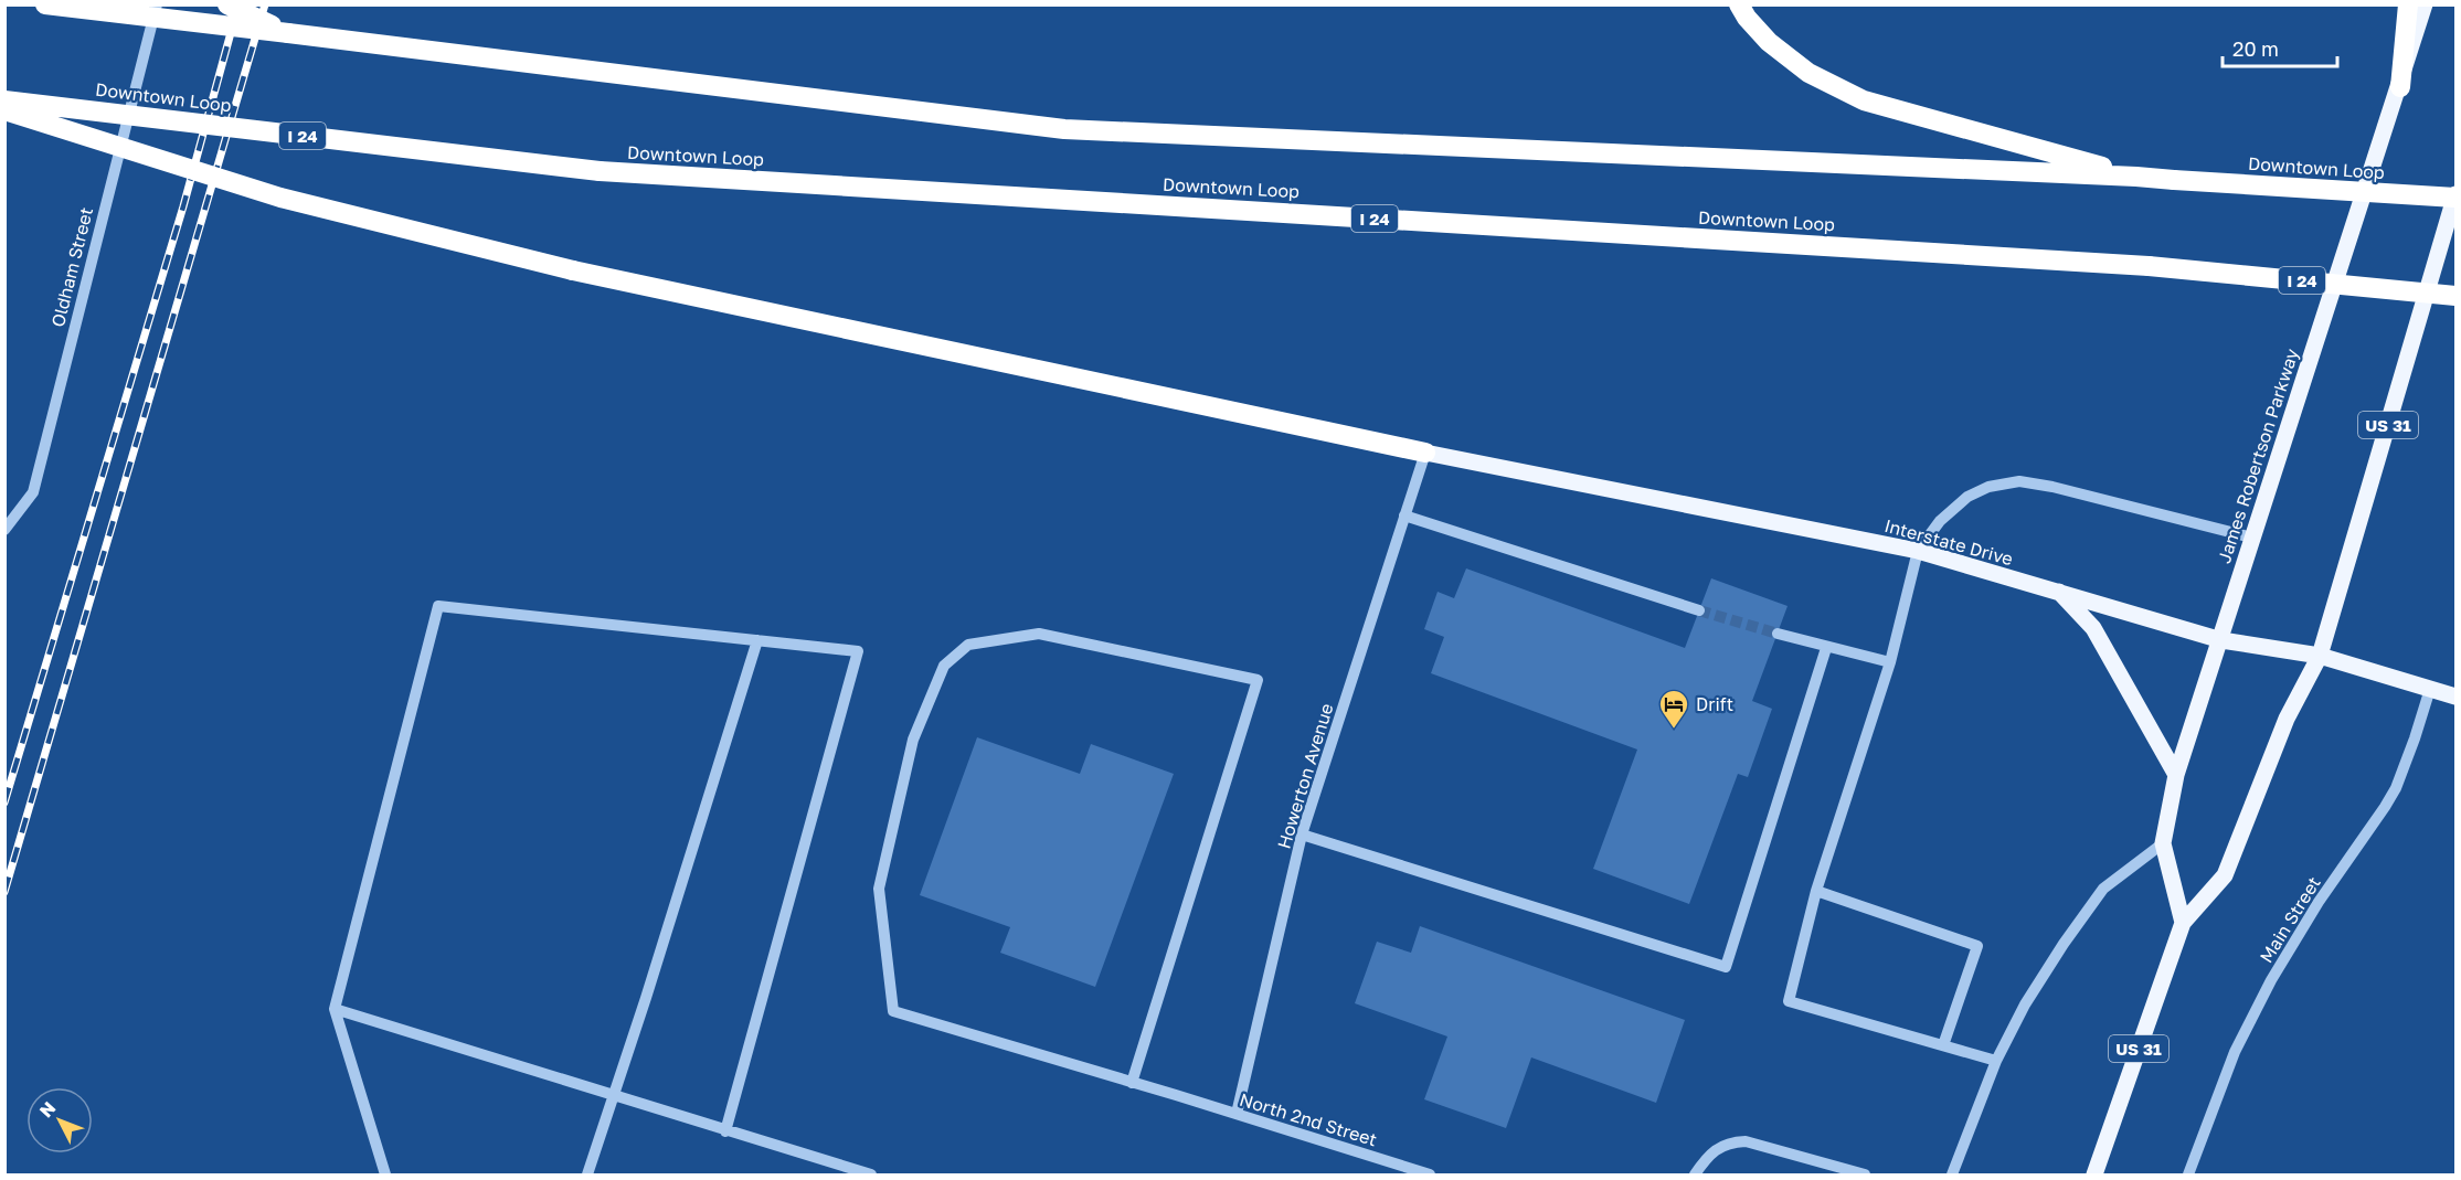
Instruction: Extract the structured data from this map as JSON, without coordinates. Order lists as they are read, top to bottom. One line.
{"streets":{"highway":["Downtown Loop","I 24"],"main road":["US 31","James Robertson Parkway","Interstate Drive"],"street":["Oldham Street","Howerton Avenue","Main Street","North 2nd Street"]},"crossings":[["Downtown Loop","US 31"],["US 31","James Robertson Parkway"],["US 31","Interstate Drive"],["James Robertson Parkway","Interstate Drive"],["Interstate Drive","Howerton Avenue"],["Interstate Drive","Main Street"],["Howerton Avenue","North 2nd Street"]],"places":{"hotel":["Drift"]},"scale_bar":"20 m","north":"top left"}
